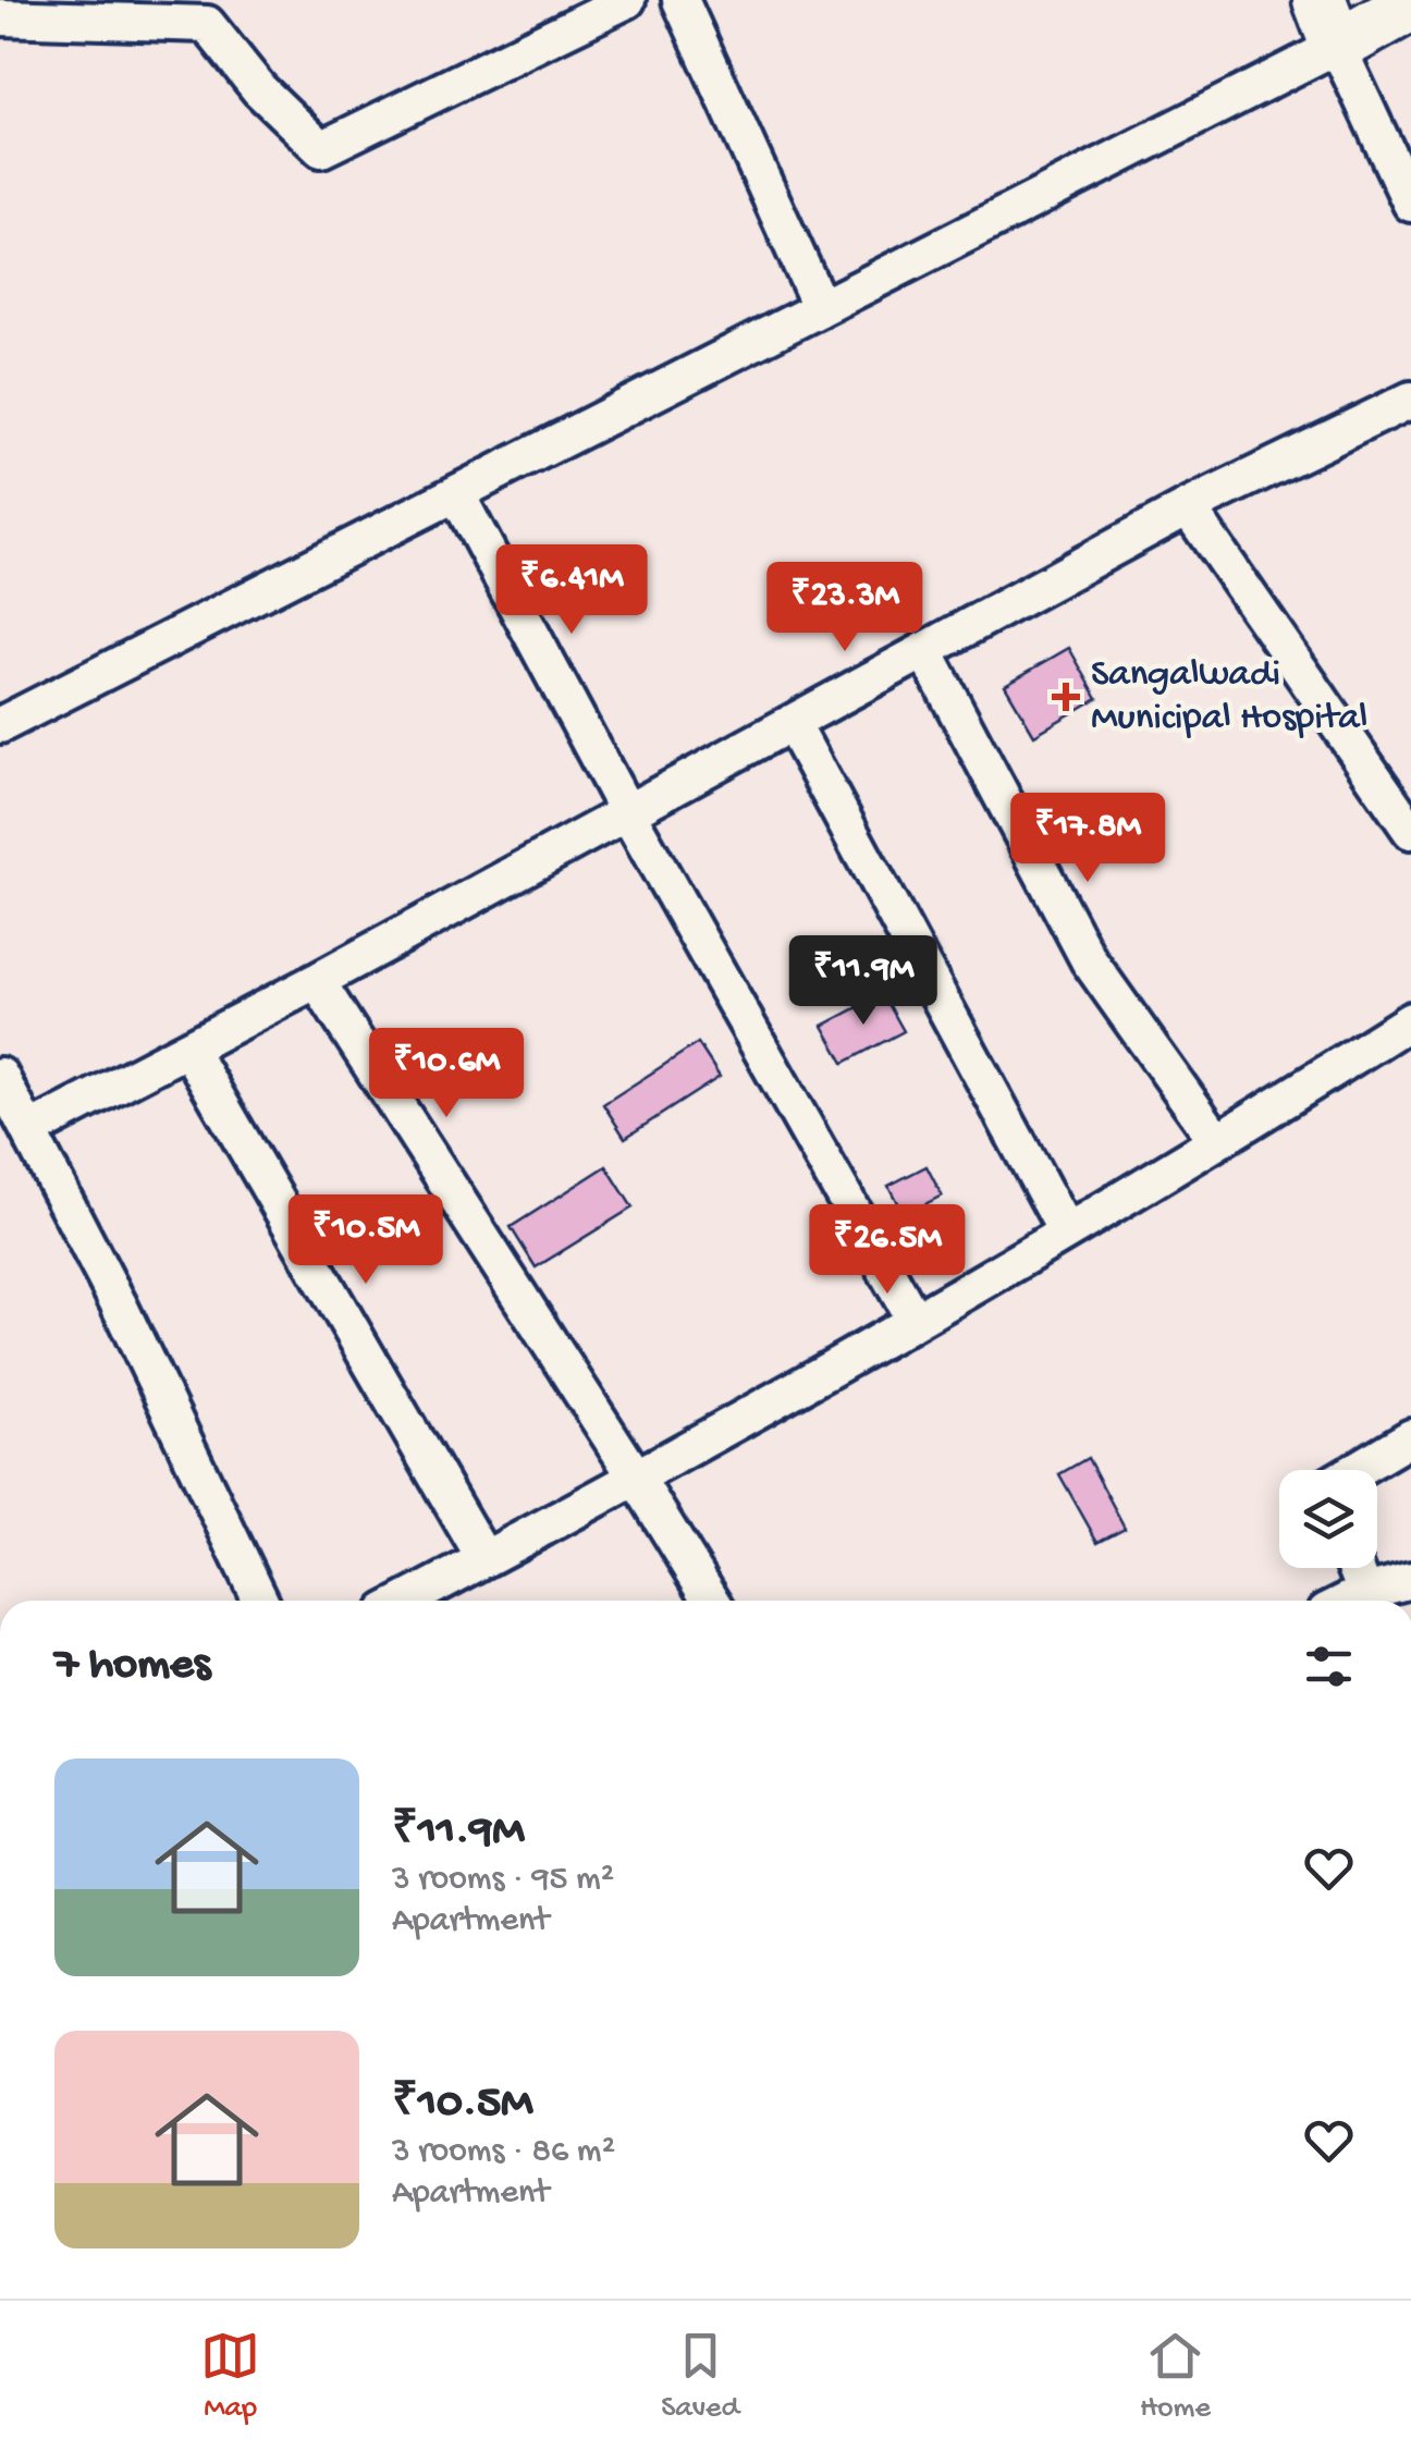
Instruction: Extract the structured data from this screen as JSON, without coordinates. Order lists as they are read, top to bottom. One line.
{"places":{"health":["Sangalwadi Municipal Hospital"]},"page":{"price":["₹6.41M","₹23.3M","₹17.8M","₹11.9M","₹10.6M","₹10.5M","₹26.5M"],"heading":"7 homes","list":[{"name":"₹11.9M","note":"3 rooms · 95 m² · Apartment"},{"name":"₹10.5M","note":"3 rooms · 86 m² · Apartment"}],"tabs":["Map","Saved","Home"]}}
